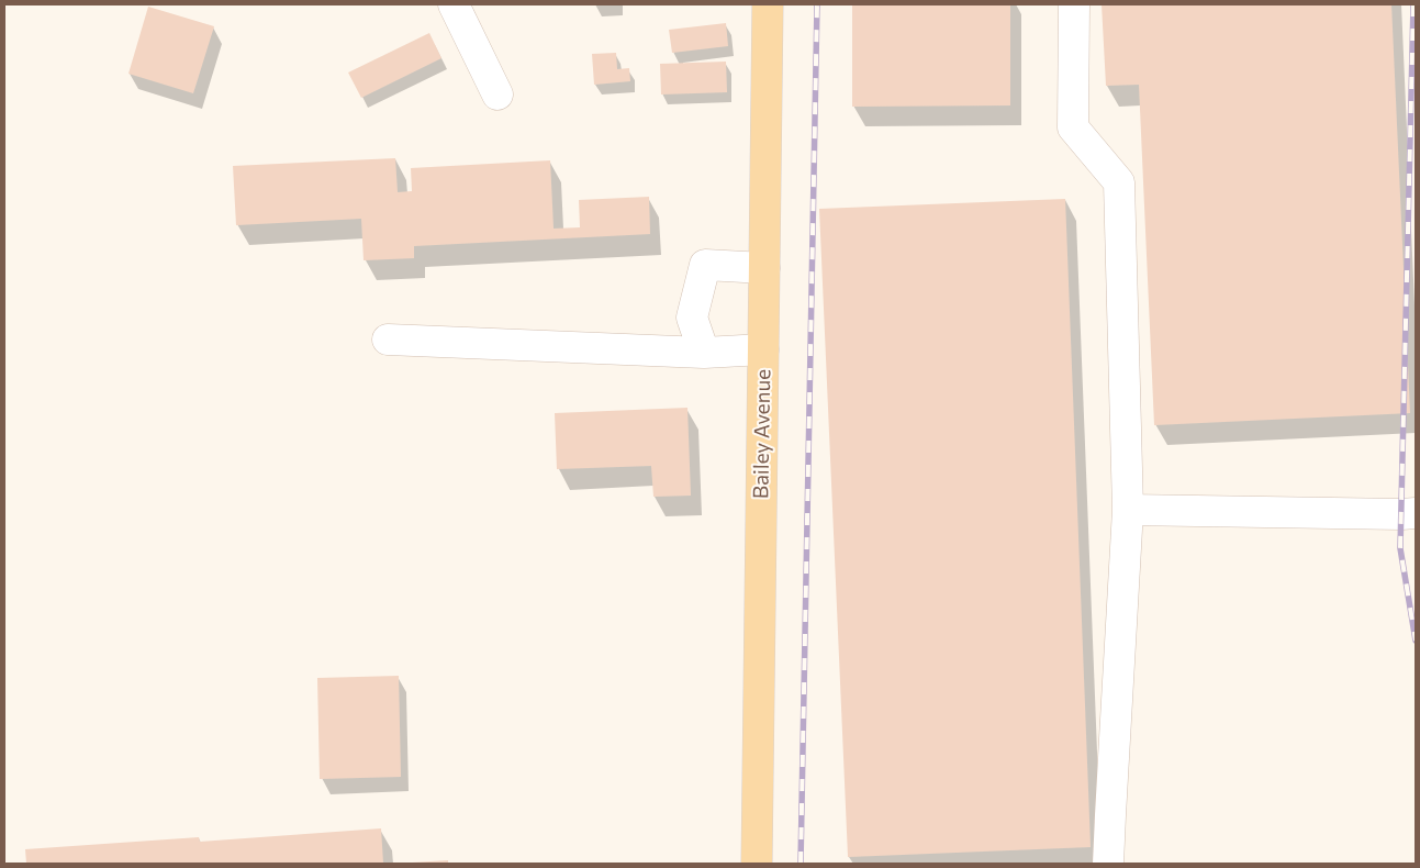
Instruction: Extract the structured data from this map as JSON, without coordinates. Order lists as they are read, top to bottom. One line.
{"streets":{"main road":["Bailey Avenue"]}}
